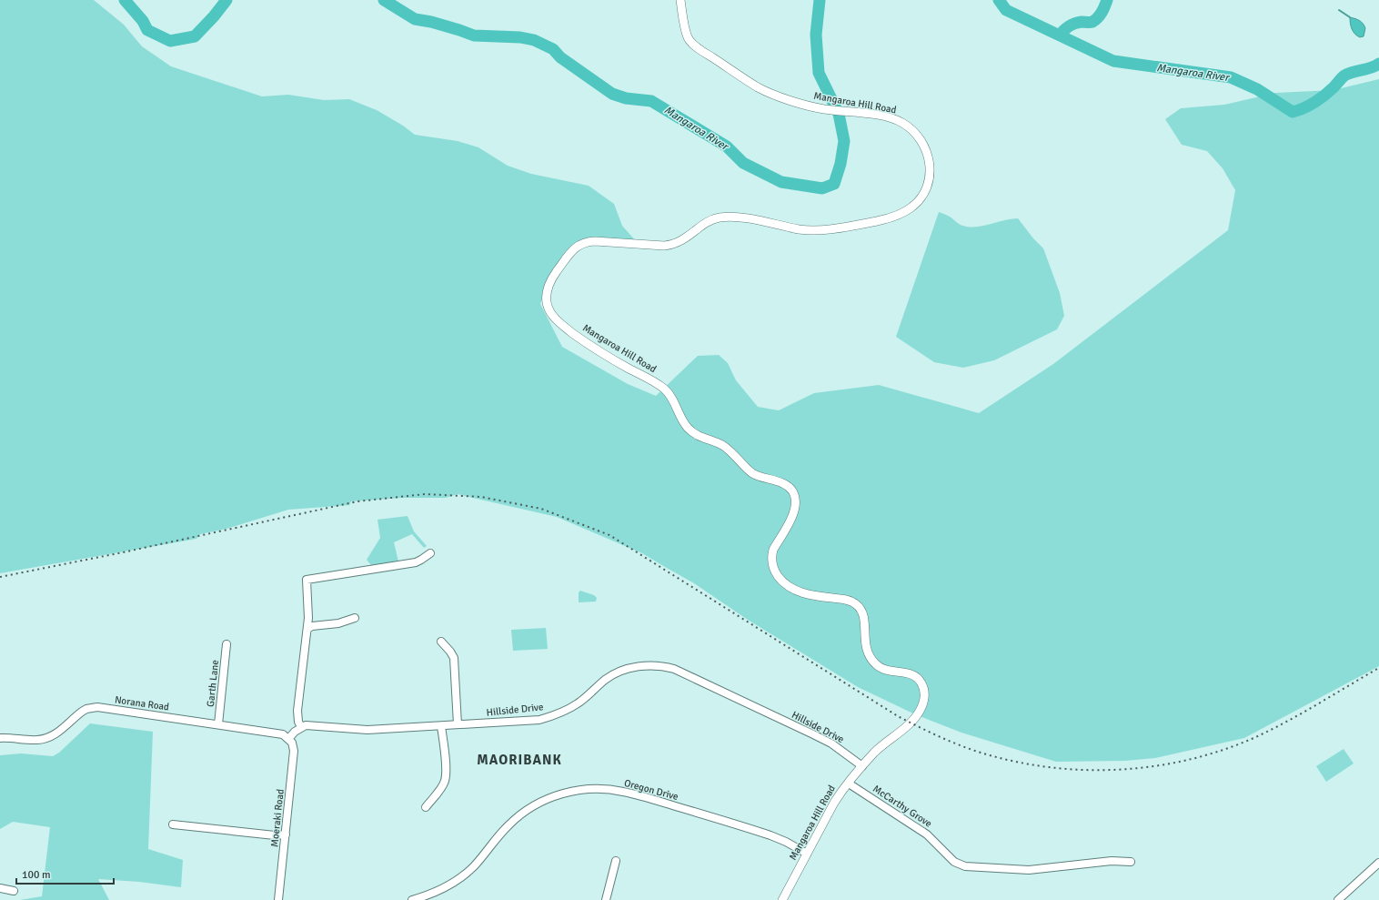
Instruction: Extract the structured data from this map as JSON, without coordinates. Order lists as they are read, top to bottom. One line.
{"streets":{"street":["Mangaroa Hill Road","Garth Lane","Norana Road","Hillside Drive","Oregon Drive","McCarthy Grove","Moeraki Road"]},"crossings":[["Mangaroa Hill Road","Hillside Drive"],["Mangaroa Hill Road","Oregon Drive"],["Mangaroa Hill Road","McCarthy Grove"],["Garth Lane","Norana Road"],["Norana Road","Moeraki Road"]],"districts":["MAORIBANK"],"water":["Mangaroa River"],"scale_bar":"100 m"}
